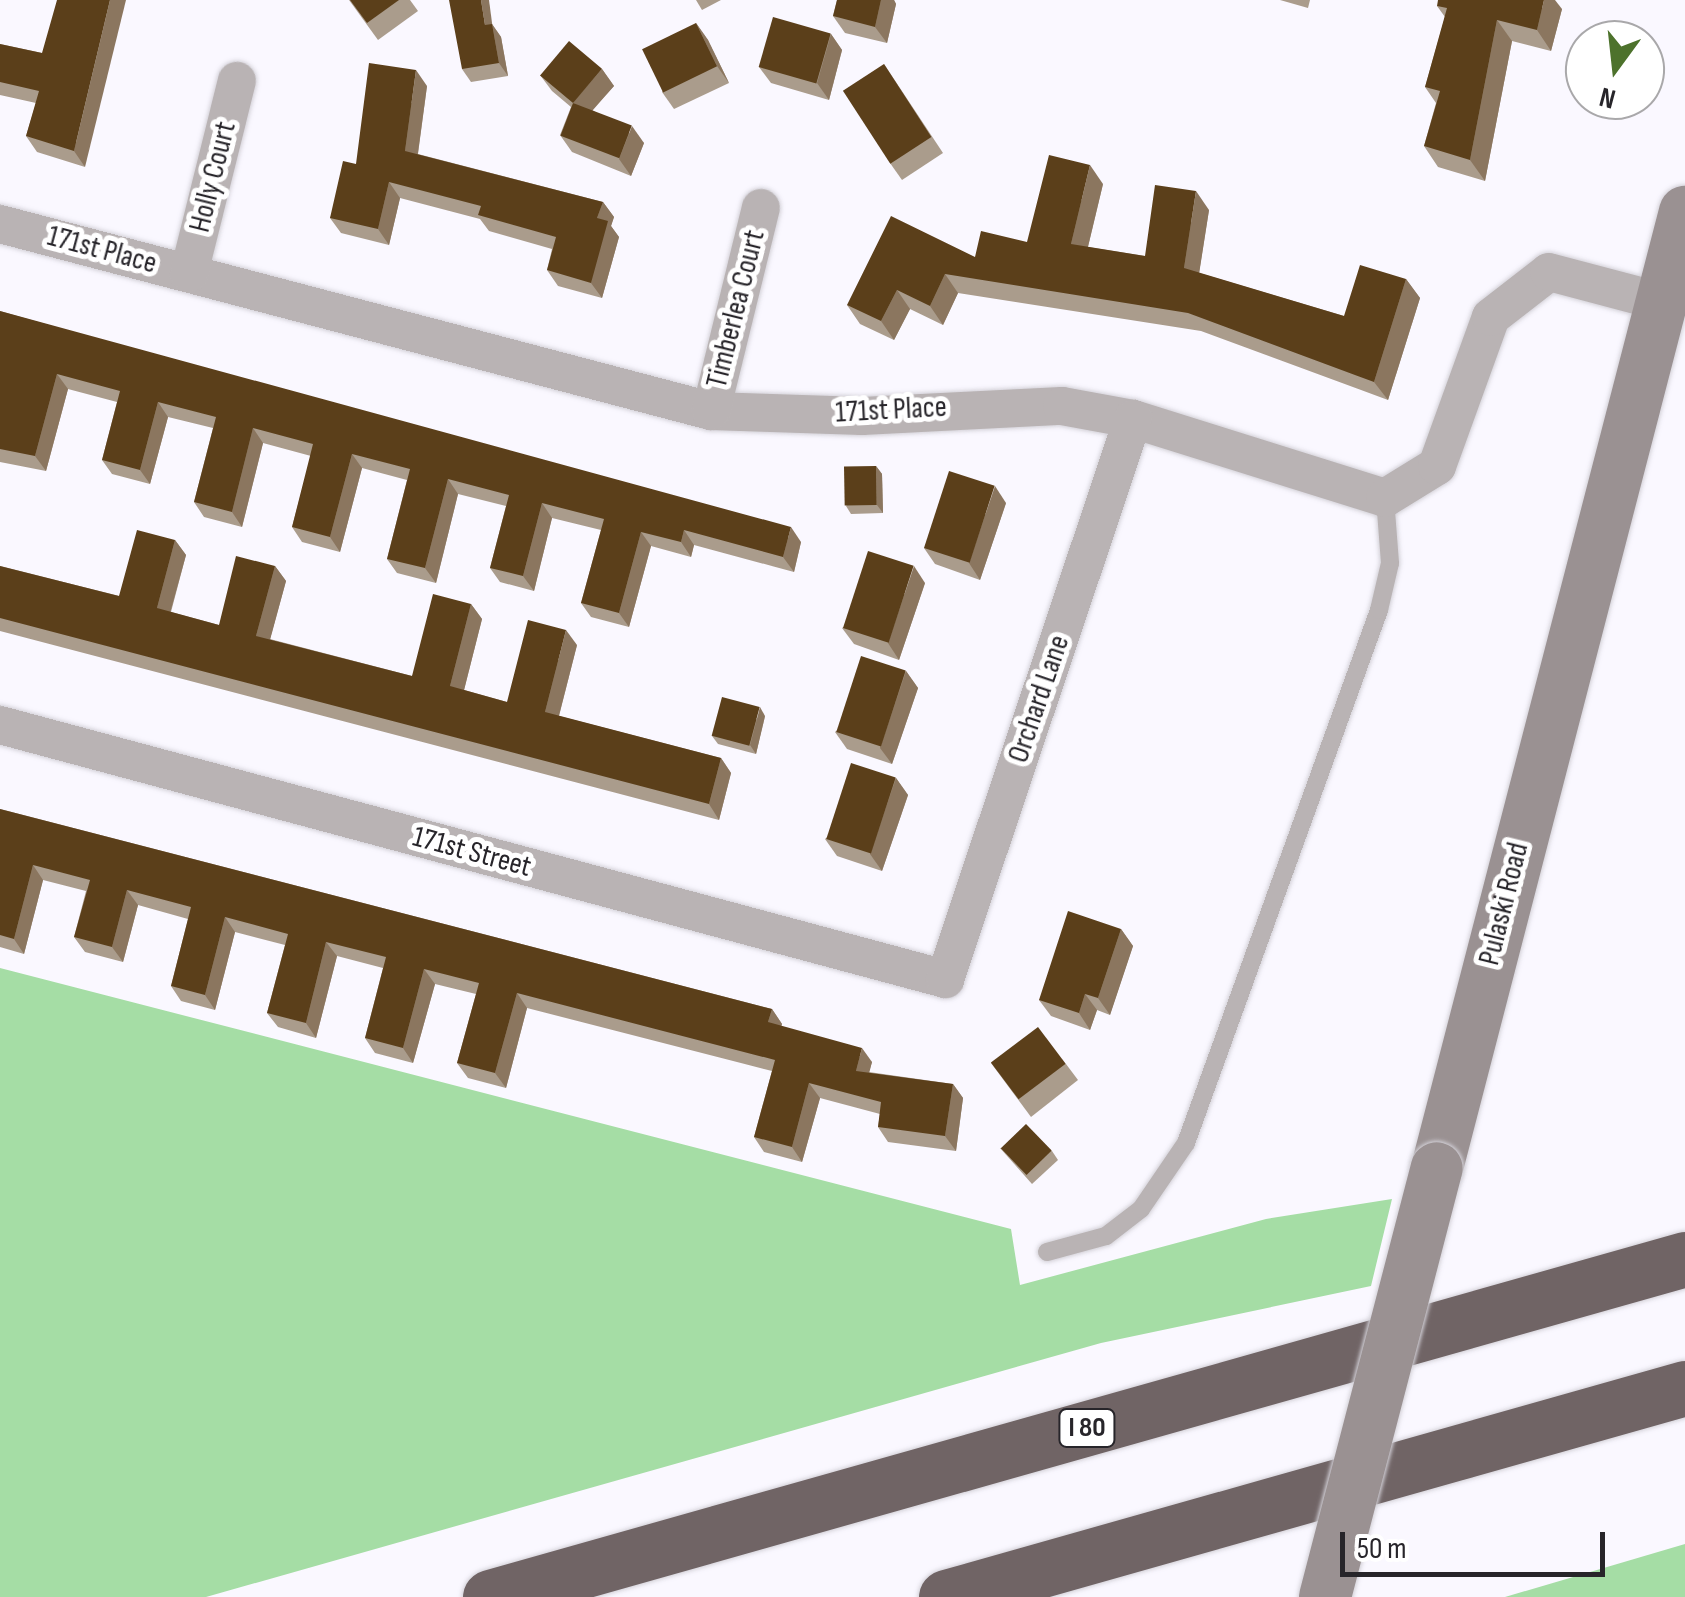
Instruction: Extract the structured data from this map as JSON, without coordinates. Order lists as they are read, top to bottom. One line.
{"streets":{"highway":["I 80"],"main road":["Pulaski Road"],"street":["Holly Court","171st Place","Timberlea Court","Orchard Lane","171st Street"]},"crossings":[["Holly Court","171st Place"],["171st Place","Timberlea Court"],["171st Place","Orchard Lane"],["Orchard Lane","171st Street"]],"scale_bar":"50 m","north":"bottom"}
